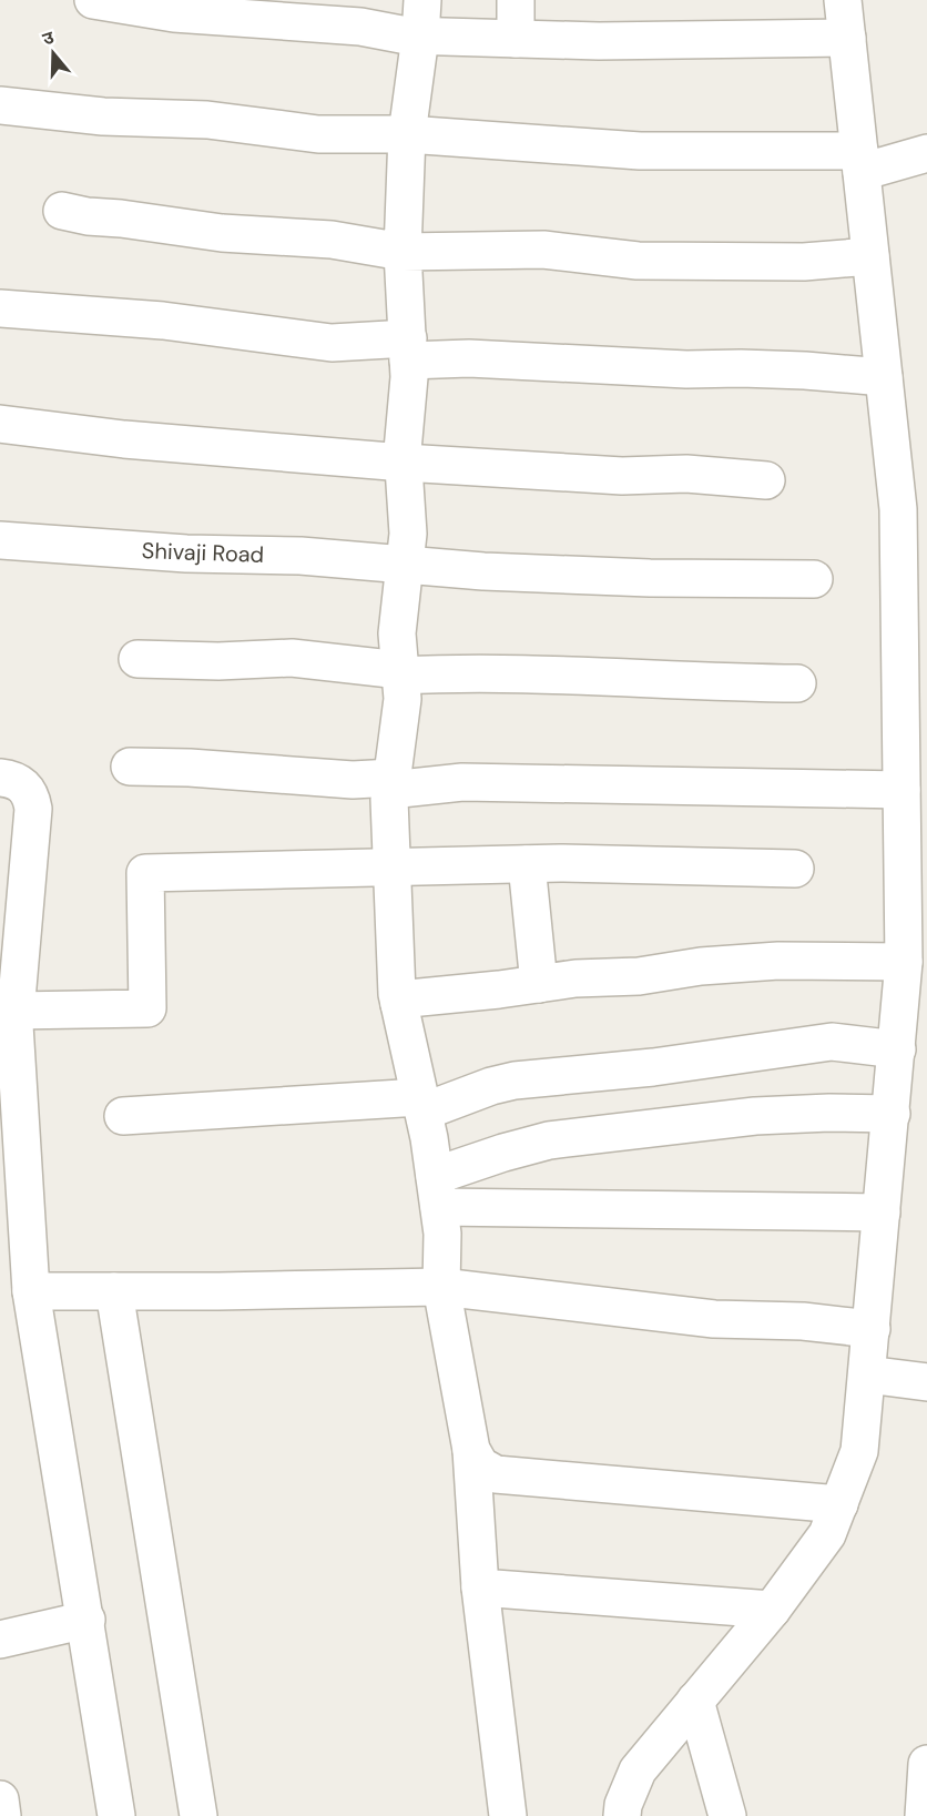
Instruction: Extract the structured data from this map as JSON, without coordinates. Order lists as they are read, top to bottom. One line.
{"streets":{"street":["Shivaji Road"]},"north":"top"}
